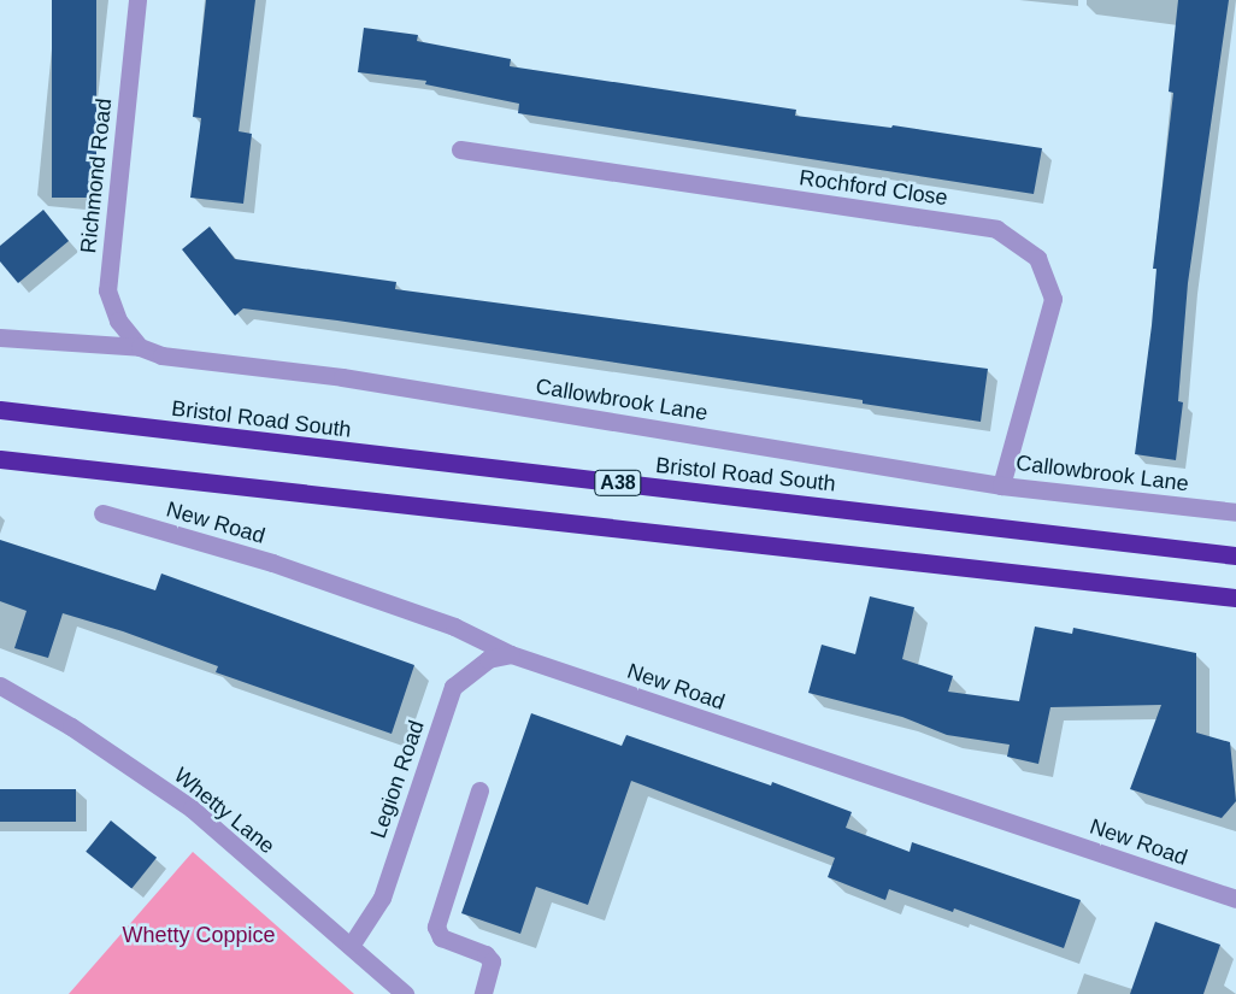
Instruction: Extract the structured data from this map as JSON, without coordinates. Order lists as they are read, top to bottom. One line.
{"streets":{"highway":["Bristol Road South","A38"],"street":["Richmond Road","Rochford Close","Callowbrook Lane","New Road","Legion Road","Whetty Lane"]},"crossings":[["Richmond Road","Callowbrook Lane"],["Rochford Close","Callowbrook Lane"],["New Road","Legion Road"],["Legion Road","Whetty Lane"]],"parks":["Whetty Coppice"]}
